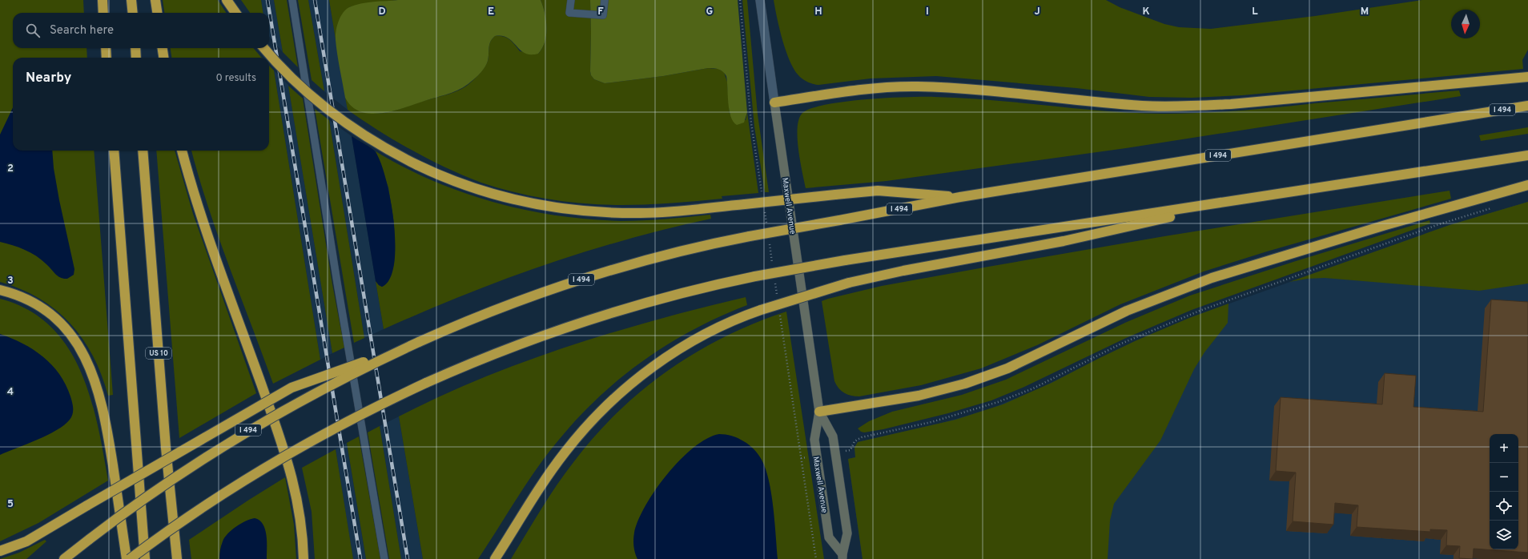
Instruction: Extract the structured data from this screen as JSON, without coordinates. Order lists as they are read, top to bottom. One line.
{"streets":{"highway":["I 494","US 10"],"main road":["Maxwell Avenue"]},"north":"bottom","page":{"search":"Search here","heading":["Nearby","0 results"],"map_buttons":["+","−"]},"grid":{"columns":["D","E","F","G","H","I","J","K","L","M"],"rows":["2","3","4","5"]}}
